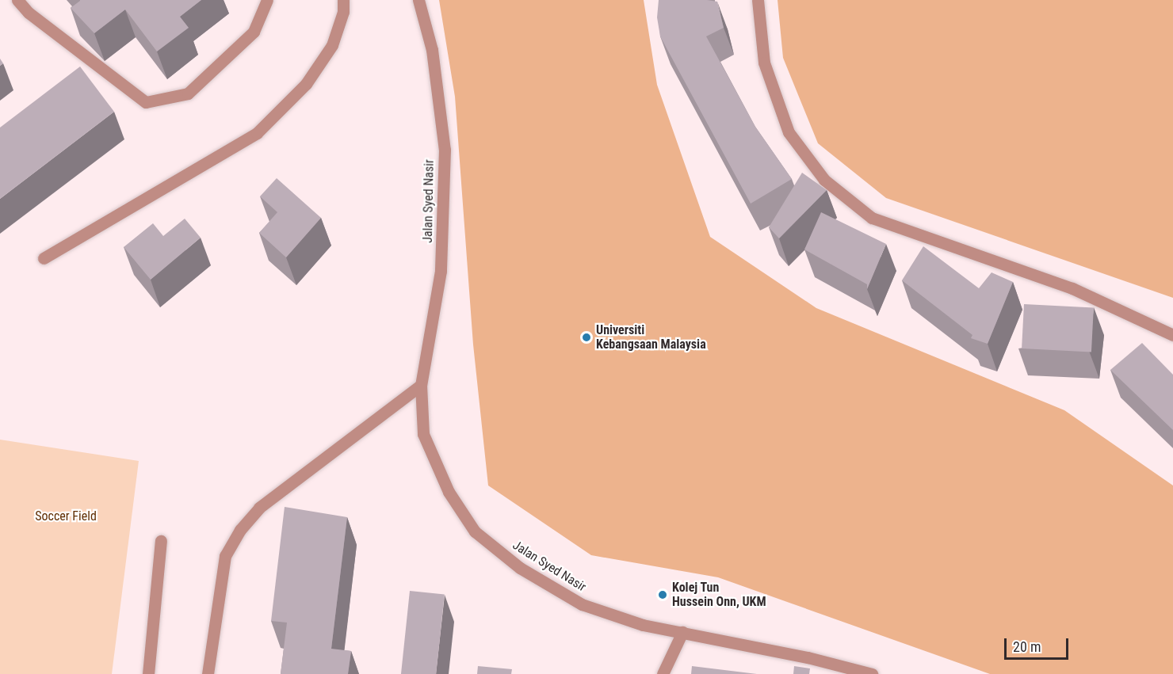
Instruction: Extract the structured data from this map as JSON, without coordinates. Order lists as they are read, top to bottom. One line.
{"streets":{"street":["Jalan Syed Nasir"]},"parks":["Soccer Field"],"places":["Universiti Kebangsaan Malaysia","Kolej Tun Hussein Onn, UKM"],"scale_bar":"20 m"}
